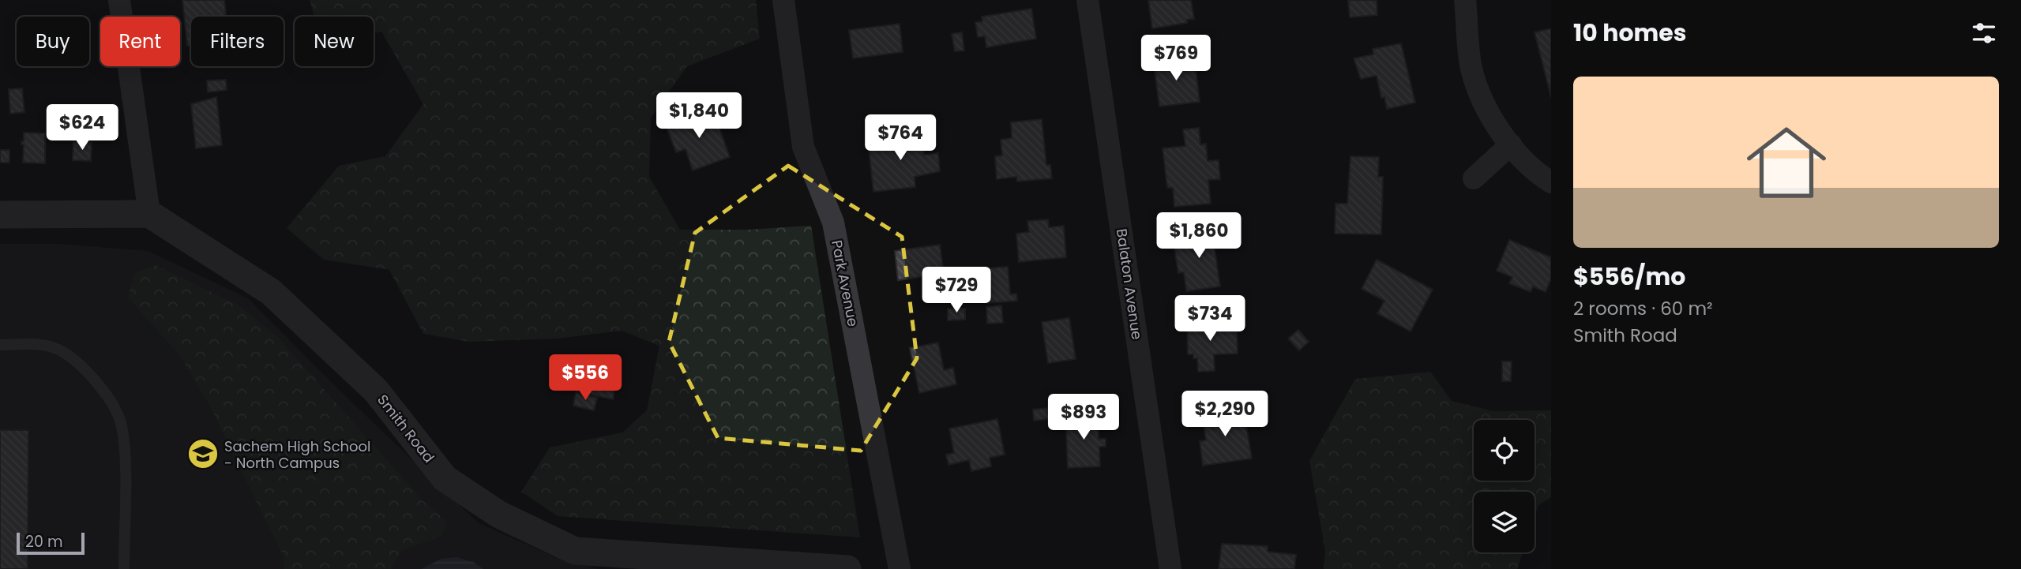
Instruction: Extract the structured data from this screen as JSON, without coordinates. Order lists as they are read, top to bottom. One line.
{"streets":{"street":["Park Avenue","Balaton Avenue","Smith Road"]},"places":{"school or university":["Sachem High School - North Campus"]},"scale_bar":"20 m","page":{"heading":"10 homes","chip":["Buy","Rent","Filters","New"],"price":["$769","$1,840","$624","$764","$1,860","$729","$734","$556","$2,290","$893"],"list":[{"name":"$556/mo","note":"2 rooms · 60 m² · Smith Road"}],"scale":"20 m"}}
